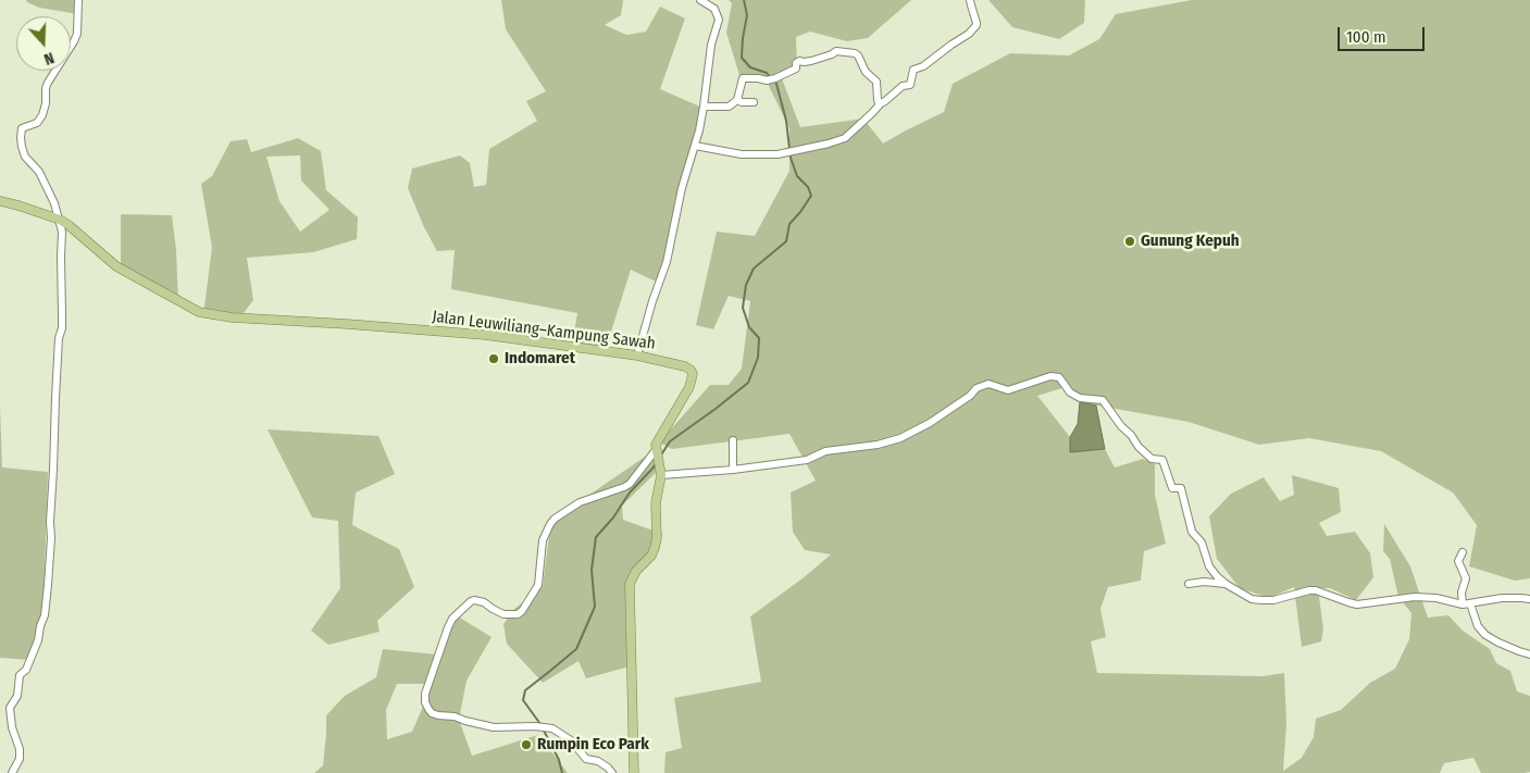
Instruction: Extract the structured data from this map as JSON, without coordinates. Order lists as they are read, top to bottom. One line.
{"streets":{"main road":["Jalan Leuwiliang–Kampung Sawah"]},"places":["Gunung Kepuh","Indomaret","Rumpin Eco Park"],"scale_bar":"100 m","north":"bottom"}
